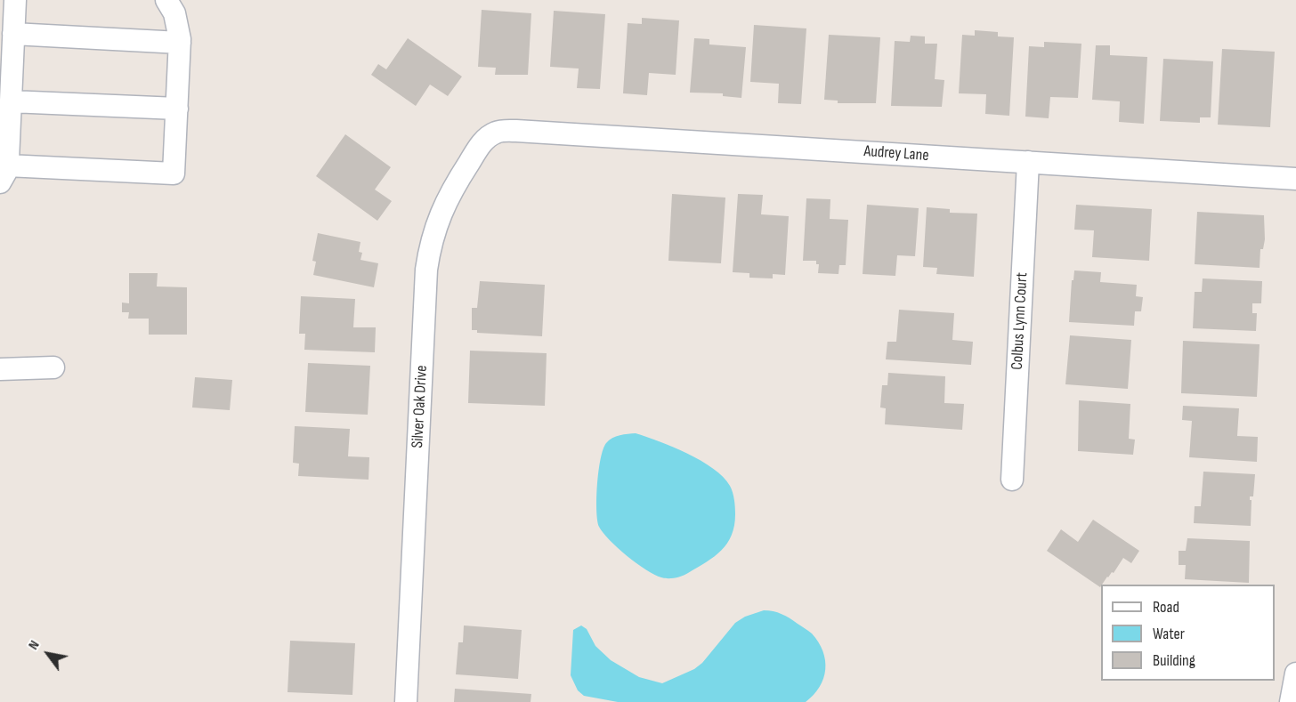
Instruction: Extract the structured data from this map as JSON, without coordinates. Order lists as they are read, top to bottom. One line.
{"streets":{"street":["Audrey Lane","Colbus Lynn Court","Silver Oak Drive"]},"crossings":[["Audrey Lane","Colbus Lynn Court"],["Audrey Lane","Silver Oak Drive"]],"legend":["Road","Water","Building"],"north":"top left"}
